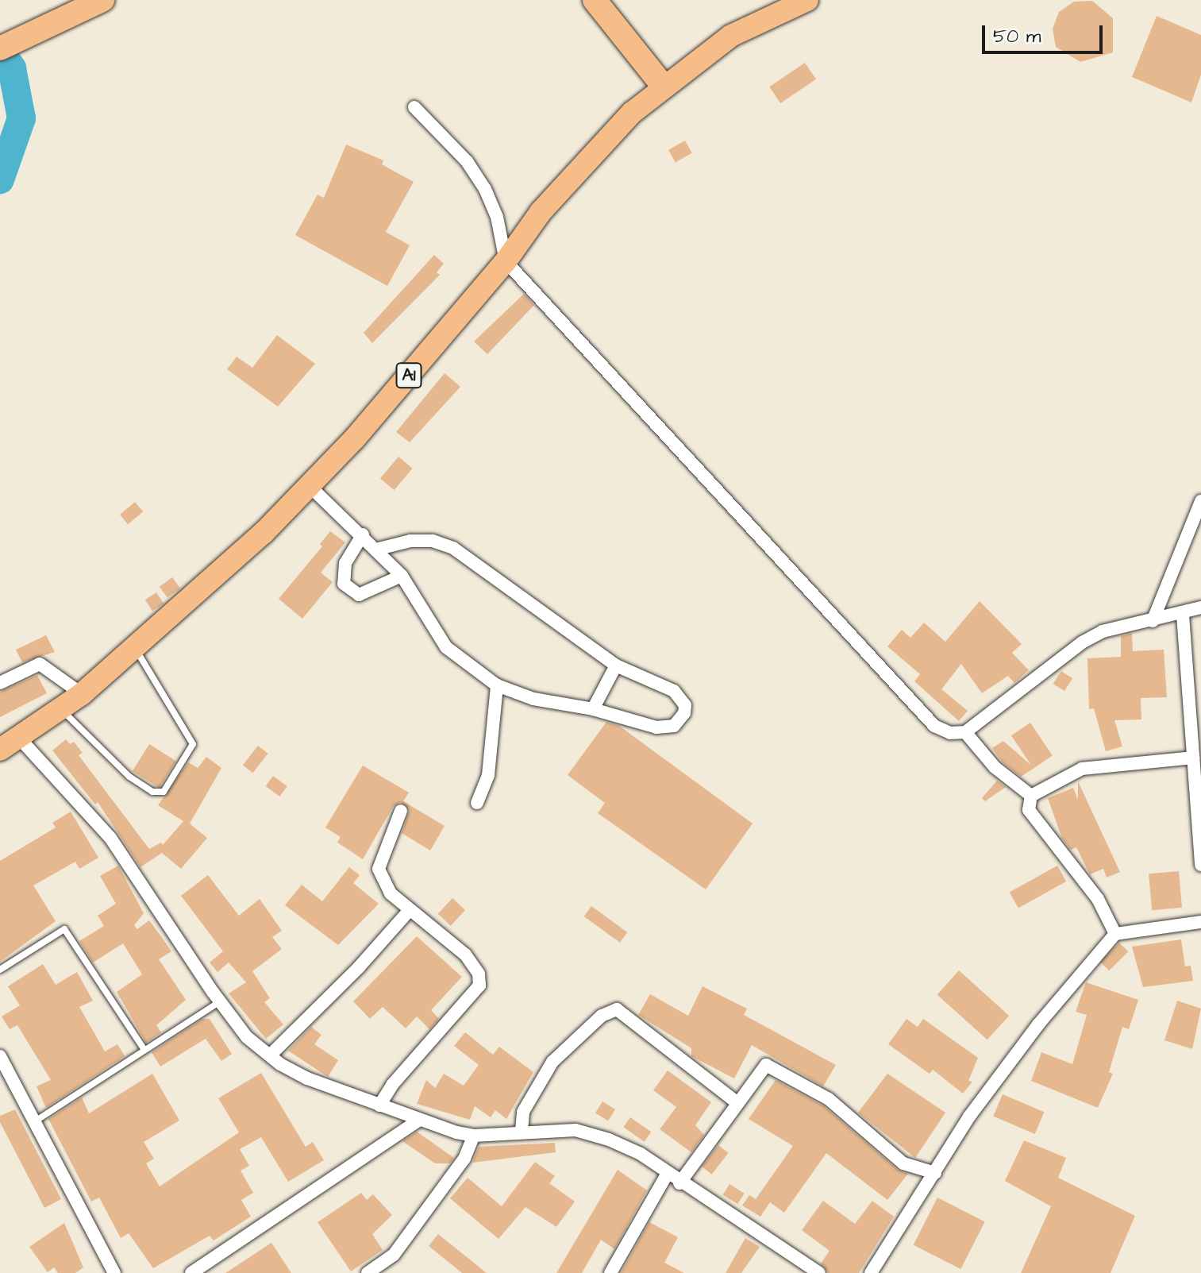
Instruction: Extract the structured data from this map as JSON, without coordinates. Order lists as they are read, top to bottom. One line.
{"streets":{"highway":["A1"]},"scale_bar":"50 m"}
